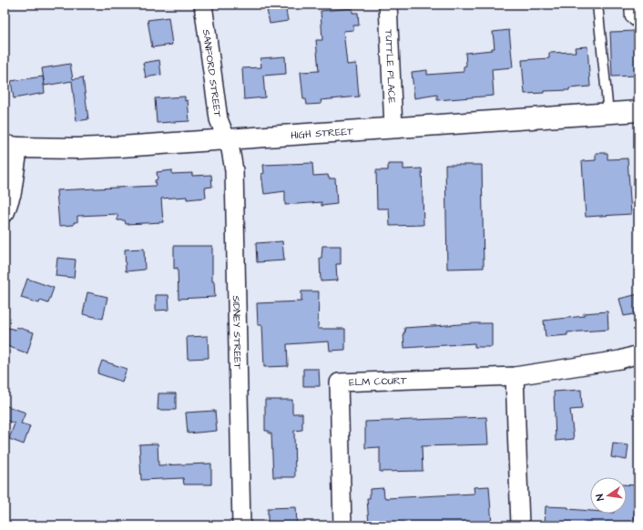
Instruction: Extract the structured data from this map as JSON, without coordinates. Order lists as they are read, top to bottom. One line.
{"streets":{"main road":["HIGH STREET"],"street":["TUTTLE PLACE","SANFORD STREET","SIDNEY STREET","ELM COURT"]},"crossings":[["TUTTLE PLACE","HIGH STREET"],["SANFORD STREET","HIGH STREET"],["SANFORD STREET","SIDNEY STREET"],["HIGH STREET","SIDNEY STREET"]],"north":"left"}
